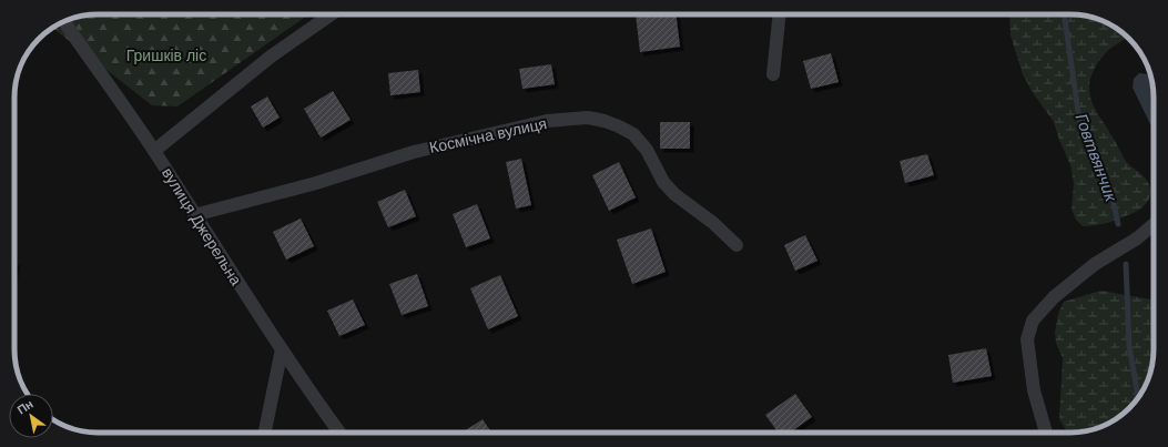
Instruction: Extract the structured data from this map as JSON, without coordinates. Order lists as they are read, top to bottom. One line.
{"streets":{"street":["Космічна вулиця","вулиця Джерельна"]},"crossings":[["Космічна вулиця","вулиця Джерельна"]],"water":["Говтвянчик"],"parks":["Гришків ліс"],"north":"top left"}
